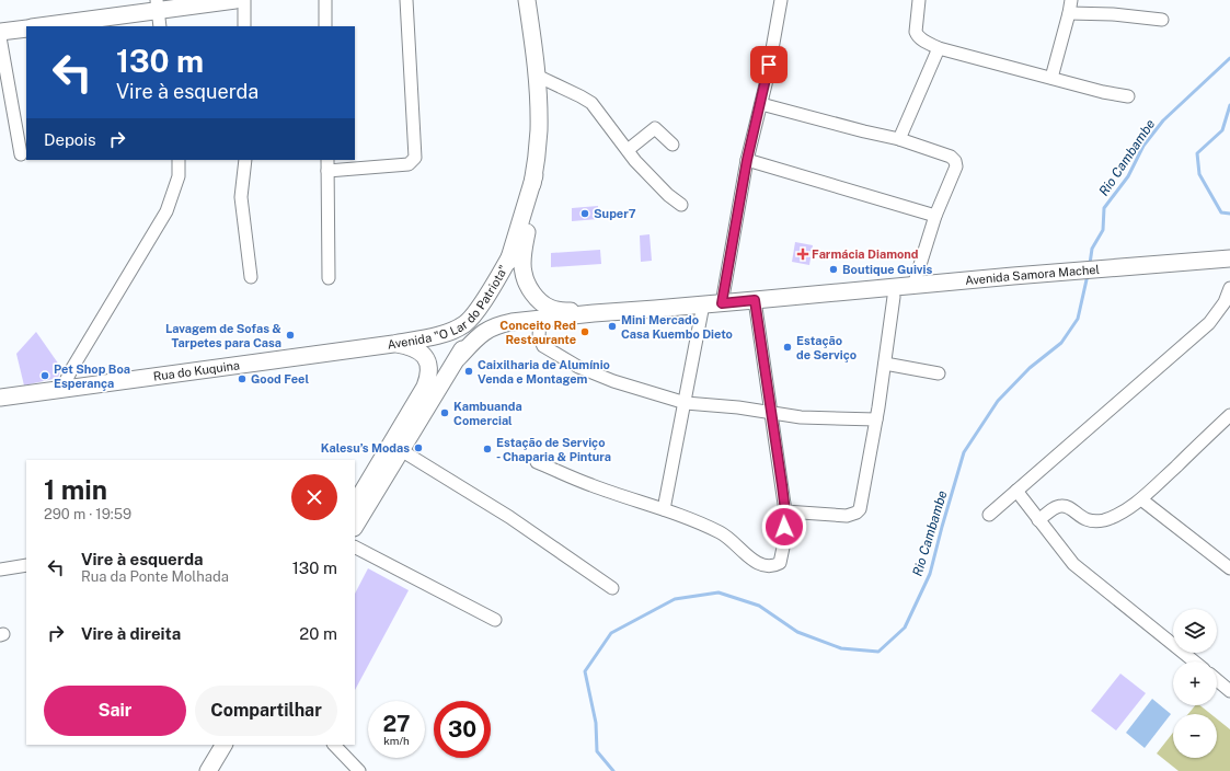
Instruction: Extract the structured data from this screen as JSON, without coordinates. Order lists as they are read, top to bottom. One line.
{"streets":{"main road":["Avenida Samora Machel","Avenida \"O Lar do Patriota\"","Rua do Kuquina"]},"crossings":[["Avenida Samora Machel","Avenida \"O Lar do Patriota\""],["Avenida \"O Lar do Patriota\"","Rua do Kuquina"]],"water":["Rio Cambambe"],"places":{"other":["Super7","Boutique Guivis","Mini Mercado Casa Kuembo Dieto","Conceito Red Restaurante","Lavagem de Sofas & Tarpetes para Casa","Estação de Serviço","Caixilharia de Alumínio Venda e Montagem","Pet Shop Boa Esperança","Good Feel","Kambuanda Comercial","Kalesu’s Modas","Estação de Serviço - Chaparia & Pintura"],"health":["Farmácia Diamond"]},"page":{"turn":["130 m","Vire à esquerda"],"then":"Depois","heading":["1 min","290 m · 19:59"],"list":[{"name":"Vire à esquerda","note":"Rua da Ponte Molhada","value":"130 m"},{"name":"Vire à direita","value":"20 m"}],"map_buttons":["+","−"],"buttons":["Sair","Compartilhar"],"speed":"27 km/h","limit":"30"}}
